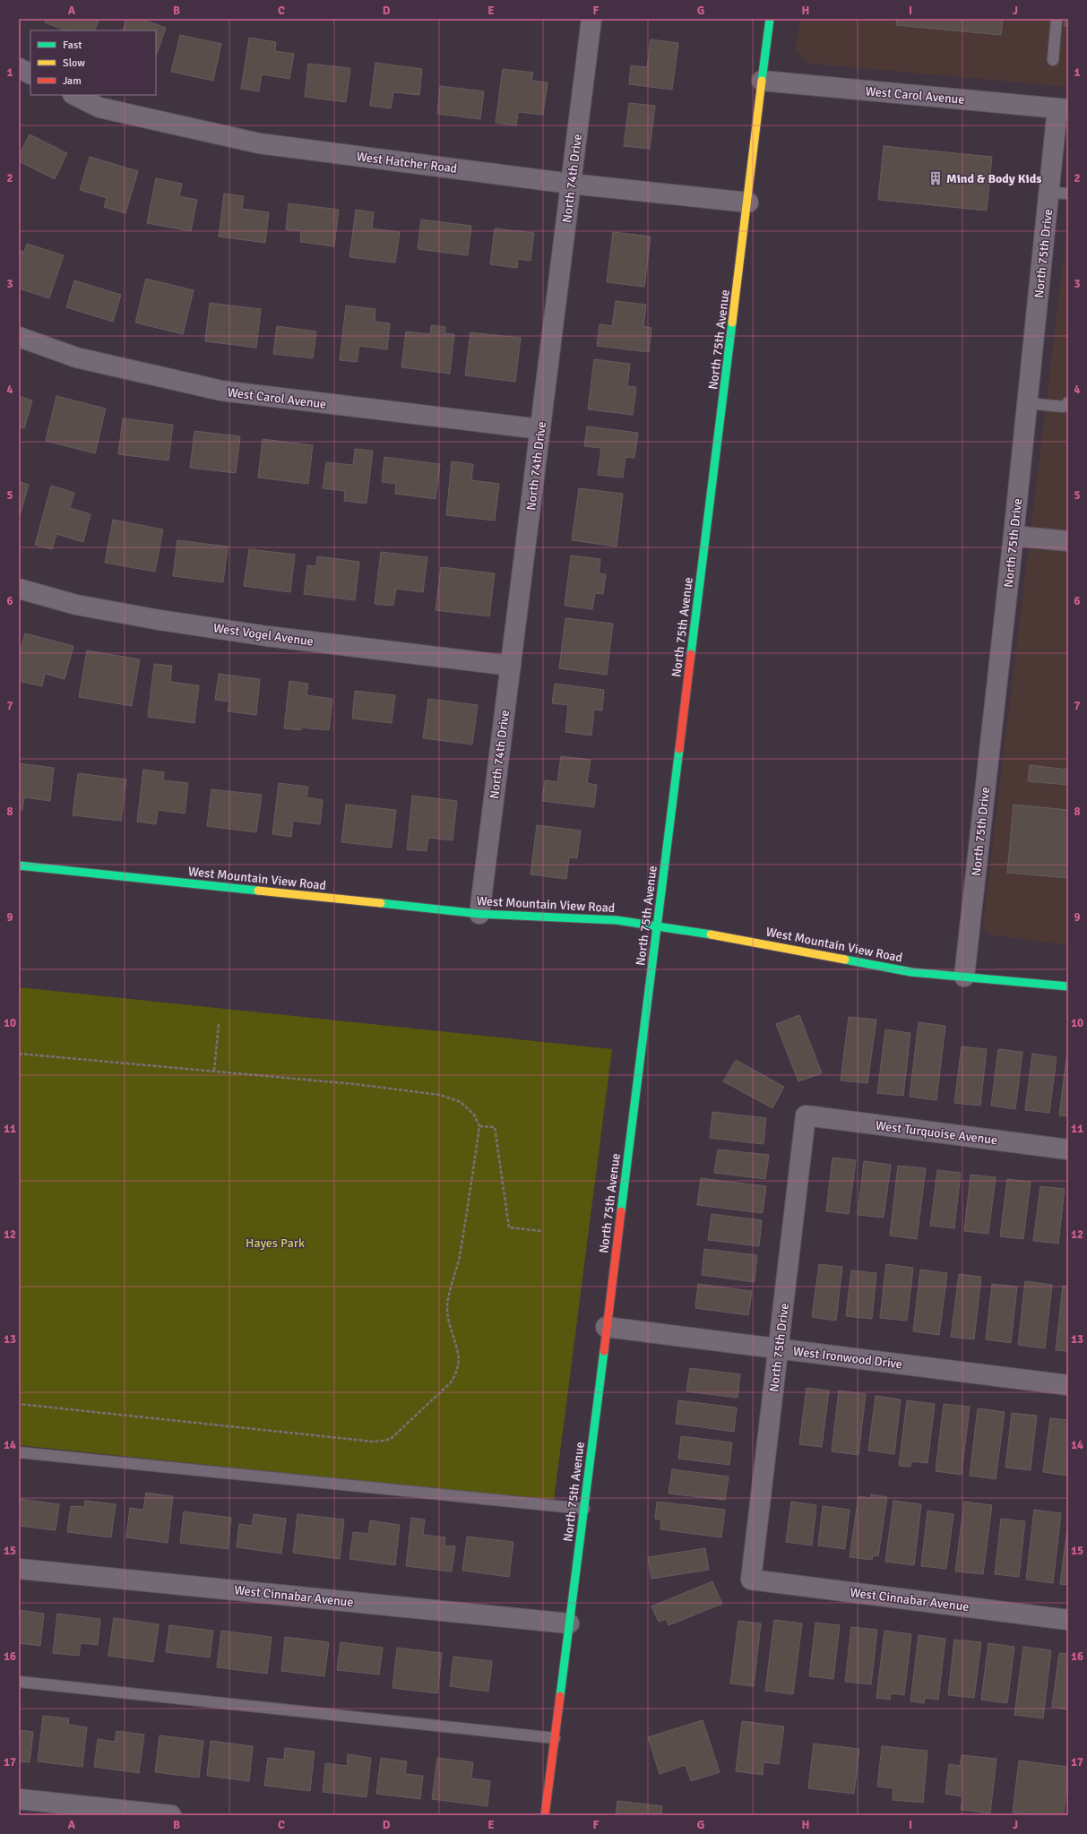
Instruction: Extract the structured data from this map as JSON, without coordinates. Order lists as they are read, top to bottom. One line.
{"streets":{"main road":["North 75th Avenue","West Mountain View Road"],"street":["West Carol Avenue","West Hatcher Road","North 74th Drive","North 75th Drive","West Vogel Avenue","West Turquoise Avenue","West Ironwood Drive","West Cinnabar Avenue"]},"crossings":[["West Carol Avenue","North 74th Drive"],["West Carol Avenue","North 75th Drive"],["West Carol Avenue","North 75th Avenue"],["West Hatcher Road","North 74th Drive"],["West Hatcher Road","North 75th Avenue"],["North 74th Drive","West Vogel Avenue"],["North 74th Drive","West Mountain View Road"],["North 75th Drive","West Mountain View Road"],["North 75th Drive","West Turquoise Avenue"],["North 75th Drive","West Ironwood Drive"],["North 75th Drive","West Cinnabar Avenue"],["North 75th Avenue","West Mountain View Road"],["North 75th Avenue","West Ironwood Drive"],["North 75th Avenue","West Cinnabar Avenue"]],"parks":["Hayes Park"],"places":{"building":["Mind & Body Kids"]},"legend":["Fast","Slow","Jam"],"grid":{"columns":["A","B","C","D","E","F","G","H","I","J"],"rows":["1","2","3","4","5","6","7","8","9","10","11","12","13","14","15","16","17"]}}
